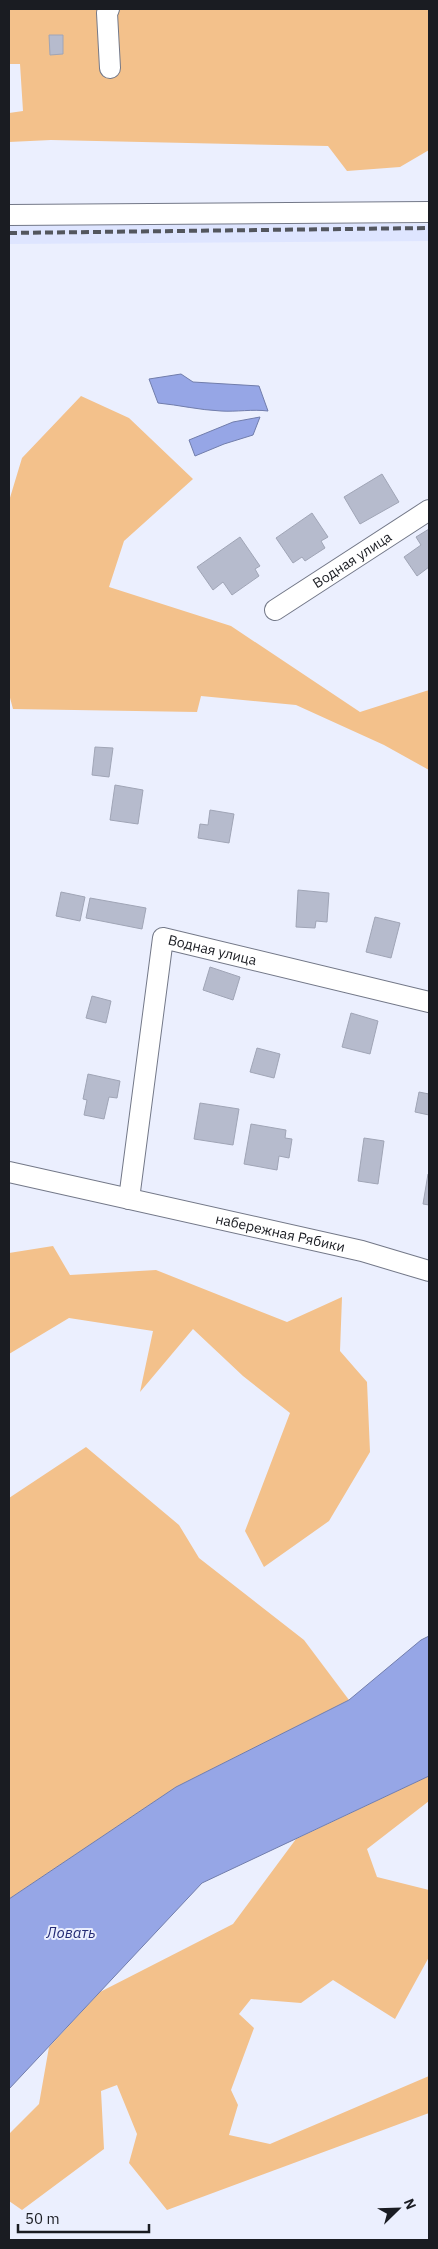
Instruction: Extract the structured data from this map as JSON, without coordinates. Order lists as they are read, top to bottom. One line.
{"streets":{"street":["Водная улица","набережная Рябики"]},"crossings":[["Водная улица","набережная Рябики"]],"water":["Ловать"],"scale_bar":"50 m","north":"top right"}
